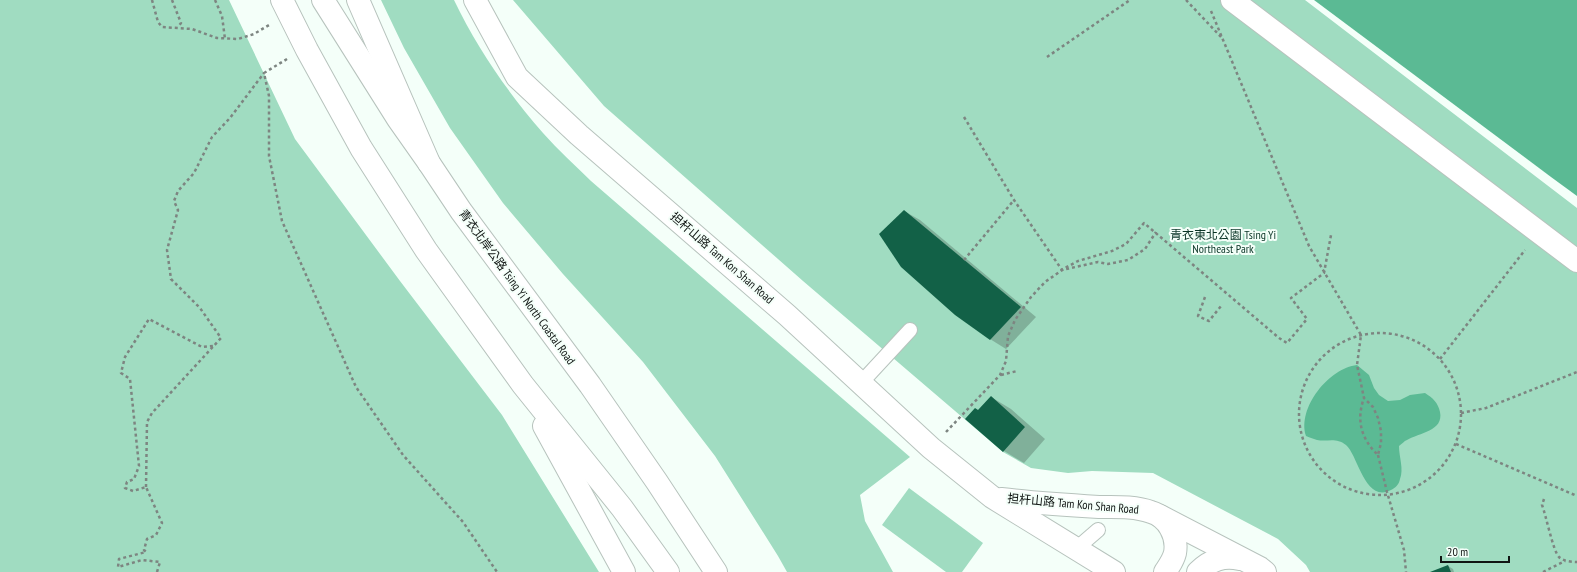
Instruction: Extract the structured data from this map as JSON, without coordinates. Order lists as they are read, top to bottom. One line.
{"streets":{"main road":["担杆山路 Tam Kon Shan Road","青衣北岸公路 Tsing Yi North Coastal Road"]},"parks":["青衣東北公園 Tsing Yi Northeast Park"],"scale_bar":"20 m"}
